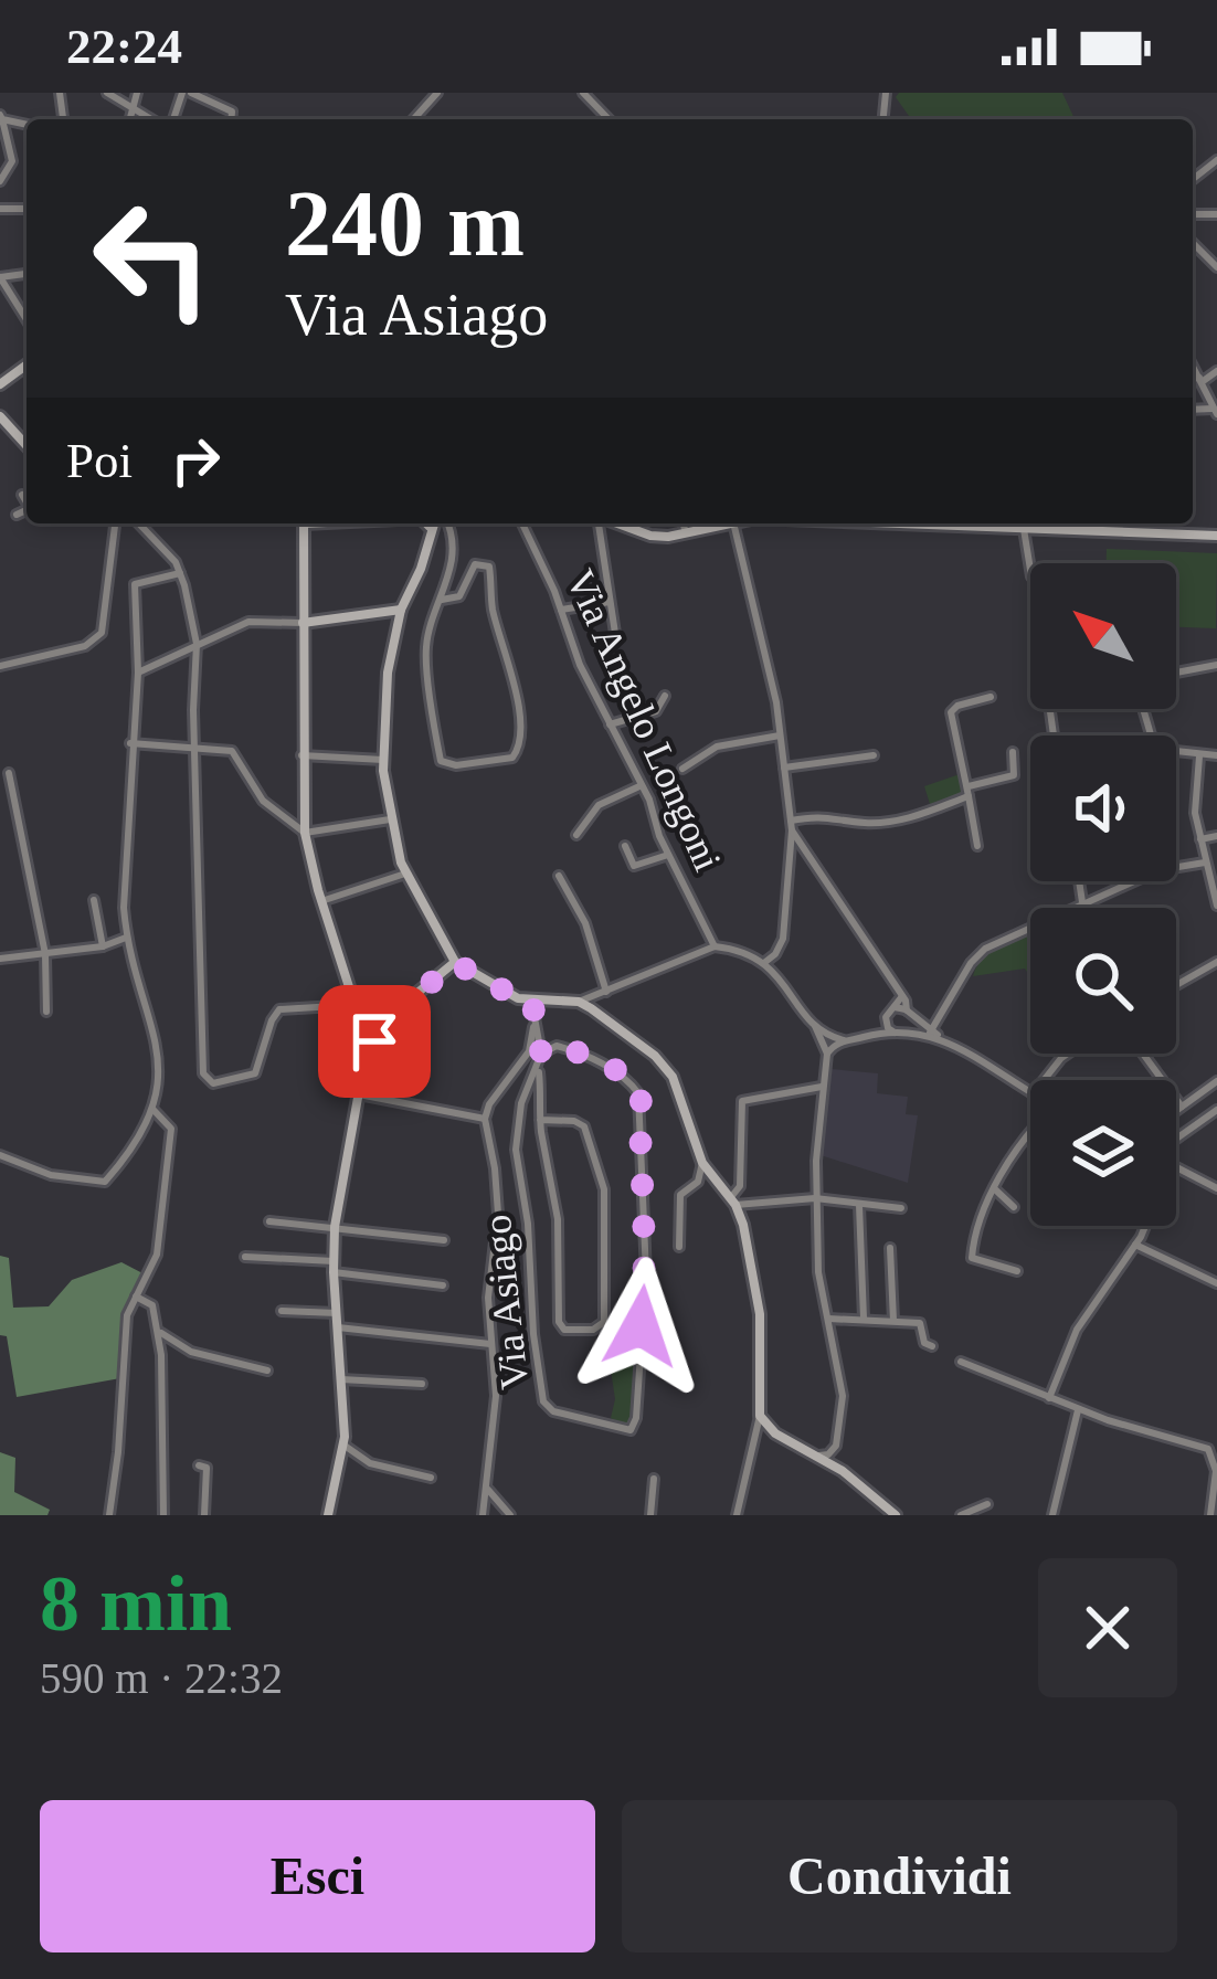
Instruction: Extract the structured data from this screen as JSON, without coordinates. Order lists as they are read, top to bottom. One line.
{"streets":{"street":["Via Angelo Longoni","Via Asiago"]},"north":"top left","page":{"status":"22:24","turn":["240 m","Via Asiago"],"then":"Poi","heading":["8 min","590 m · 22:32"],"buttons":["Esci","Condividi"]}}
